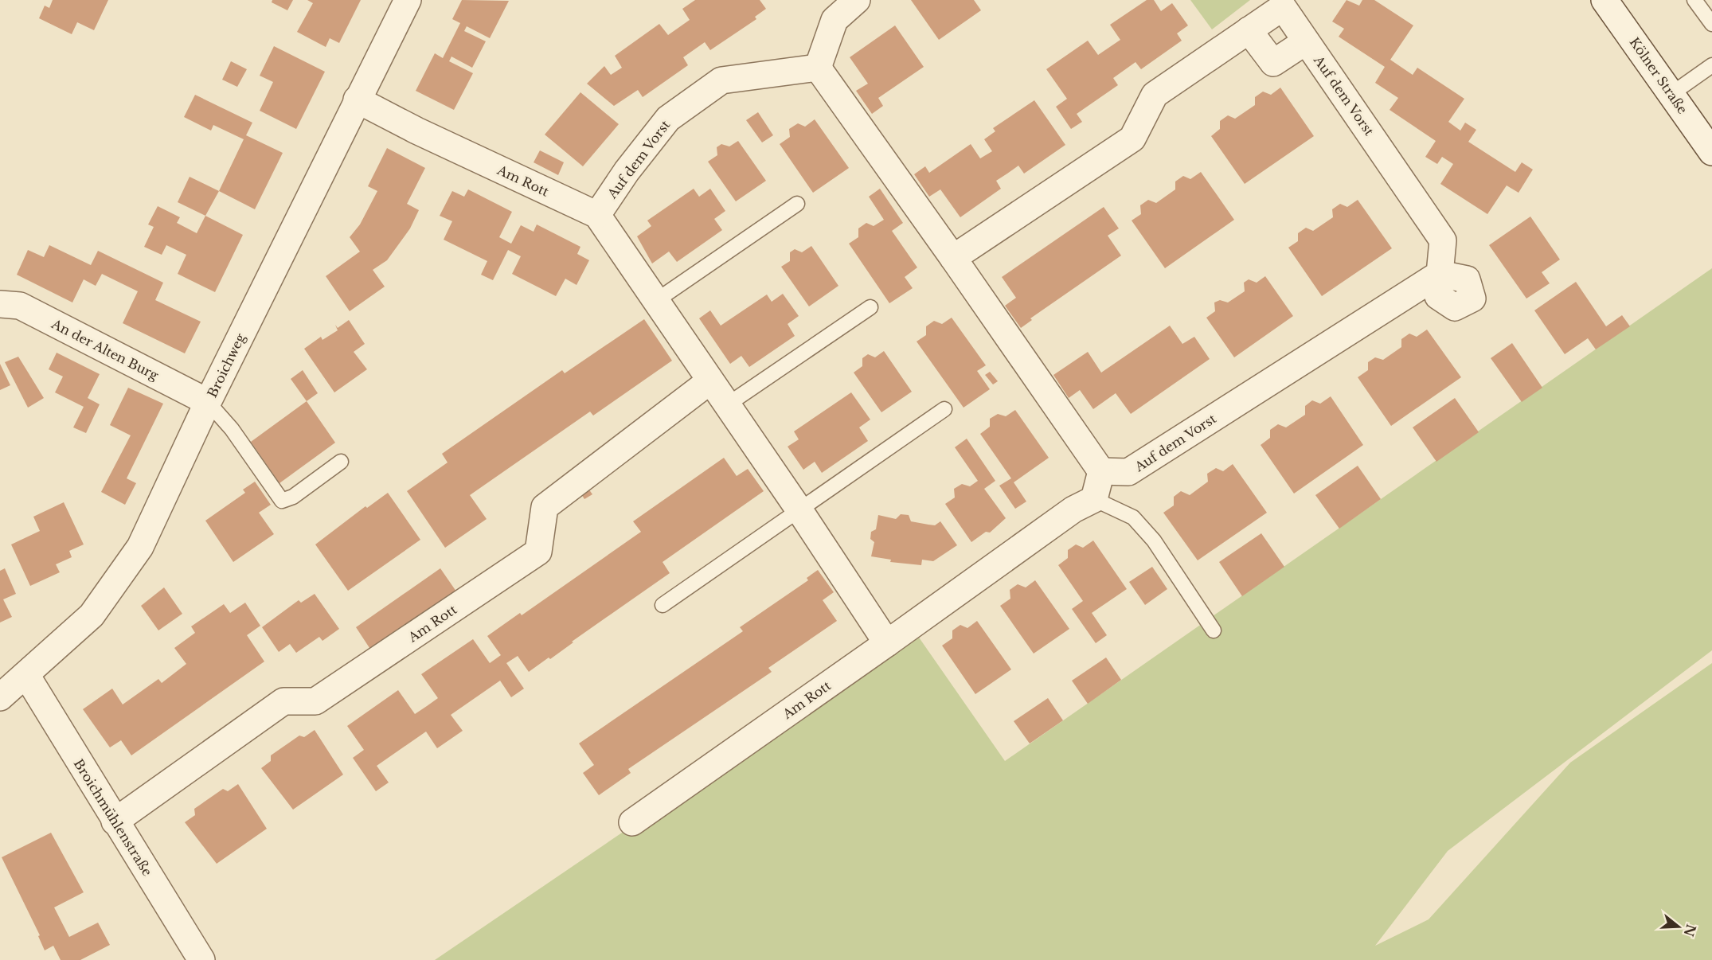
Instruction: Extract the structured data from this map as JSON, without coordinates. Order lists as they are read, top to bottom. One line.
{"streets":{"street":["Kölner Straße","Auf dem Vorst","Am Rott","An der Alten Burg","Broichweg","Broichmühlenstraße"]},"crossings":[["Auf dem Vorst","Am Rott"],["Am Rott","Broichweg"],["Am Rott","Broichmühlenstraße"],["An der Alten Burg","Broichweg"],["Broichweg","Broichmühlenstraße"]],"north":"right"}
